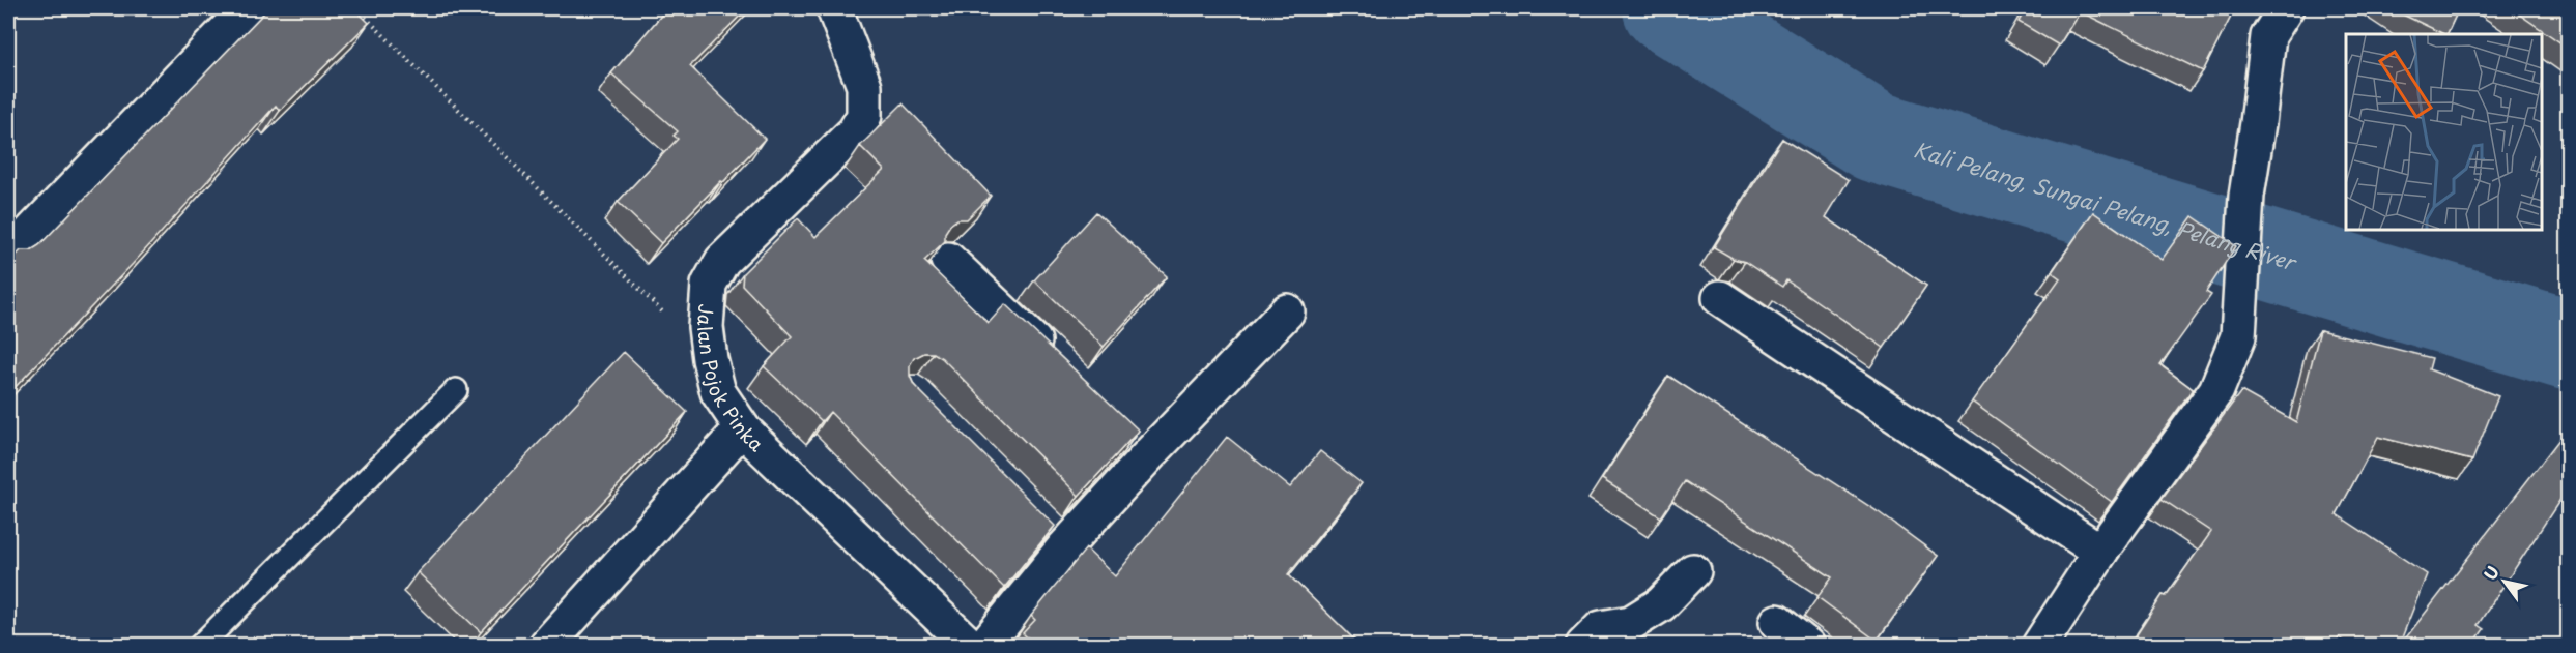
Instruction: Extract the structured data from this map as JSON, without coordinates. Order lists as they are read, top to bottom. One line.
{"streets":{"street":["Jalan Pojok Pinka"]},"water":["Kali Pelang, Sungai Pelang, Pelang River"],"north":"top left"}
